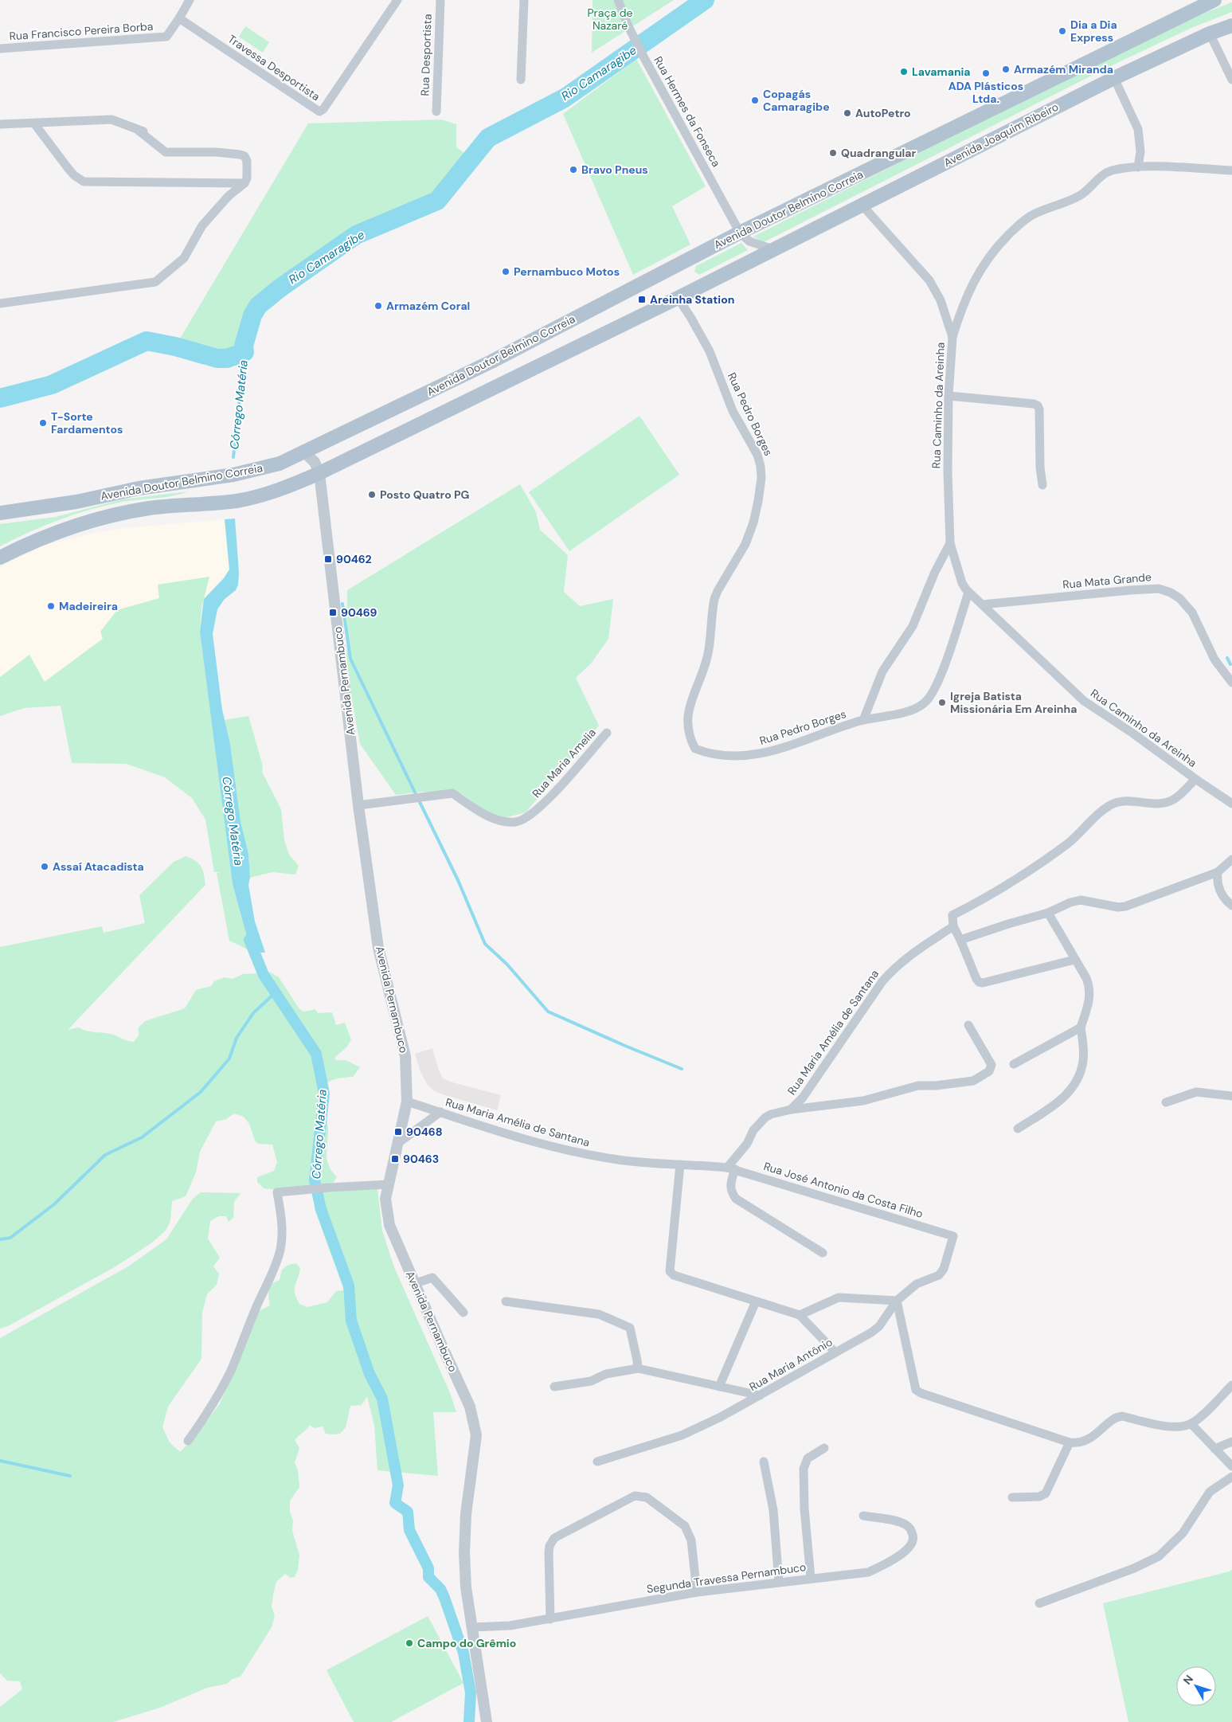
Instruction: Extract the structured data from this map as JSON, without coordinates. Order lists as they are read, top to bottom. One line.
{"streets":{"main road":["Avenida Joaquim Ribeiro","Avenida Doutor Belmino Correia"],"street":["Rua Francisco Pereira Borba","Rua Desportista","Travessa Desportista","Rua Hermes da Fonseca","Rua Caminho da Areinha","Rua Pedro Borges","Rua Mata Grande","Avenida Pernambuco","Rua Maria Amelia","Rua Maria Amélia de Santana","Rua José Antonio da Costa Filho","Rua Maria Antônio","Segunda Travessa Pernambuco"]},"crossings":[["Rua Francisco Pereira Borba","Travessa Desportista"],["Rua Hermes da Fonseca","Avenida Doutor Belmino Correia"],["Avenida Joaquim Ribeiro","Avenida Doutor Belmino Correia"],["Avenida Joaquim Ribeiro","Rua Caminho da Areinha"],["Avenida Doutor Belmino Correia","Rua Pedro Borges"],["Avenida Doutor Belmino Correia","Avenida Pernambuco"],["Rua Caminho da Areinha","Rua Pedro Borges"],["Rua Caminho da Areinha","Rua Mata Grande"],["Avenida Pernambuco","Rua Maria Amelia"],["Avenida Pernambuco","Rua Maria Amélia de Santana"],["Avenida Pernambuco","Segunda Travessa Pernambuco"],["Rua Maria Amélia de Santana","Rua José Antonio da Costa Filho"],["Rua José Antonio da Costa Filho","Rua Maria Antônio"]],"water":["Rio Camaragibe","Córrego Matéria"],"parks":["Praça de Nazaré"],"places":{"other":["Dia a Dia Express","Armazém Miranda","Lavamania","ADA Plásticos Ltda.","Copagás Camaragibe","AutoPetro","Quadrangular","Bravo Pneus","Pernambuco Motos","Armazém Coral","T-Sorte Fardamentos","Posto Quatro PG","Madeireira","Igreja Batista Missionária Em Areinha","Assaí Atacadista","Campo do Grêmio"],"transit":["Areinha Station","90462","90469","90468","90463"]},"north":"top left"}
